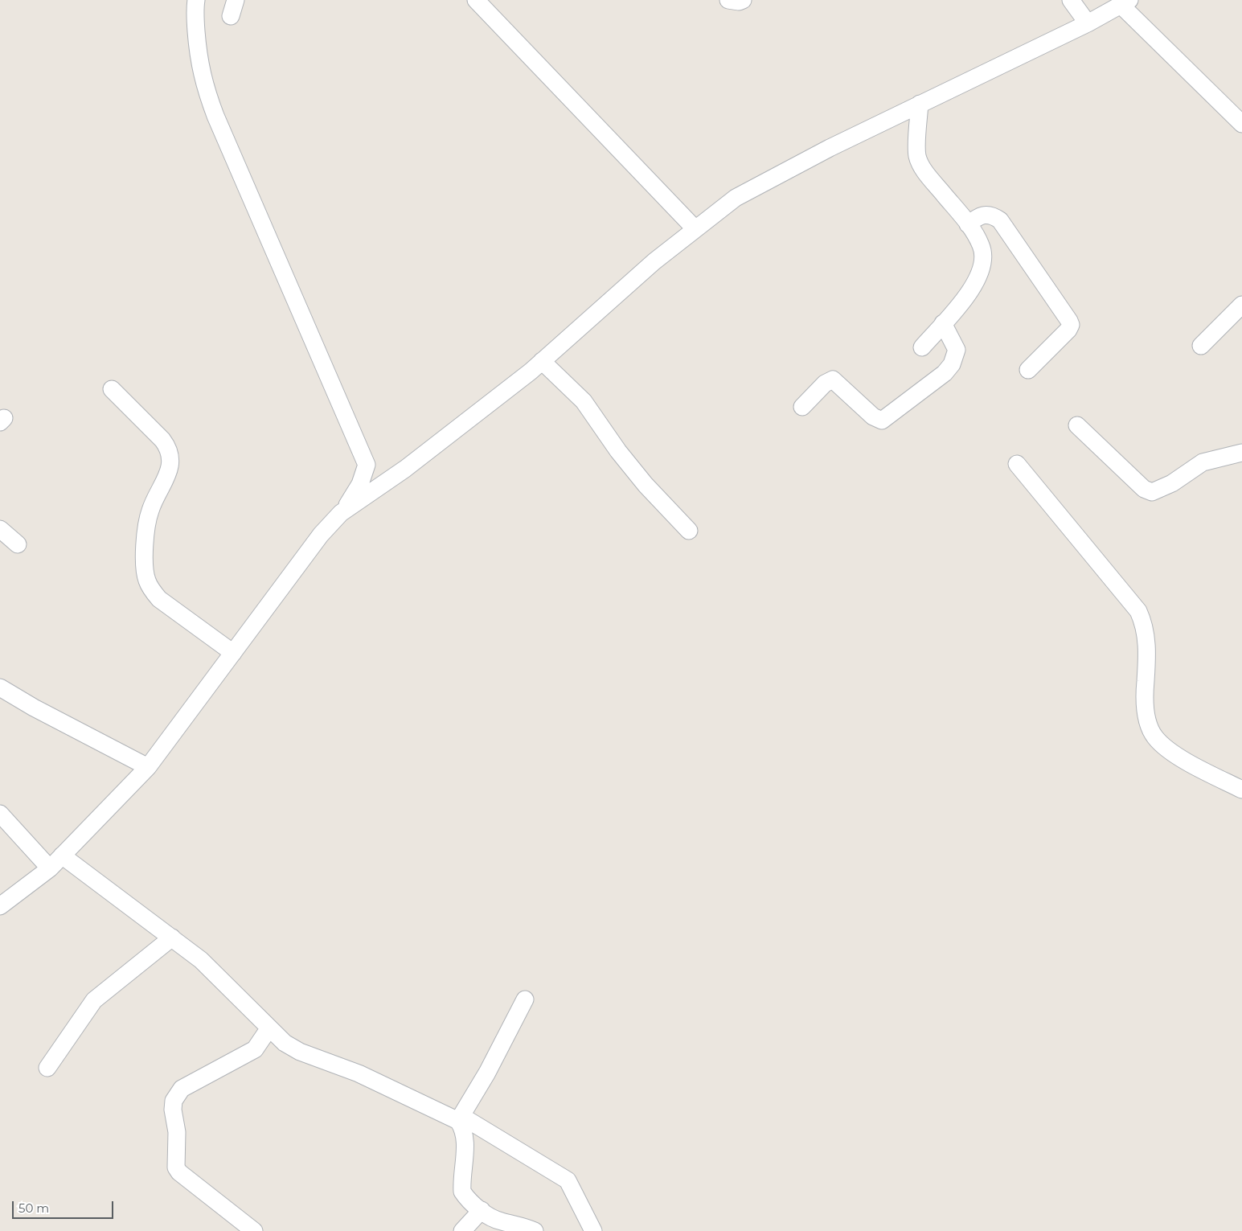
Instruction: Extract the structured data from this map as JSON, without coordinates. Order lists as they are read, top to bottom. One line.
{"scale_bar":"50 m"}
